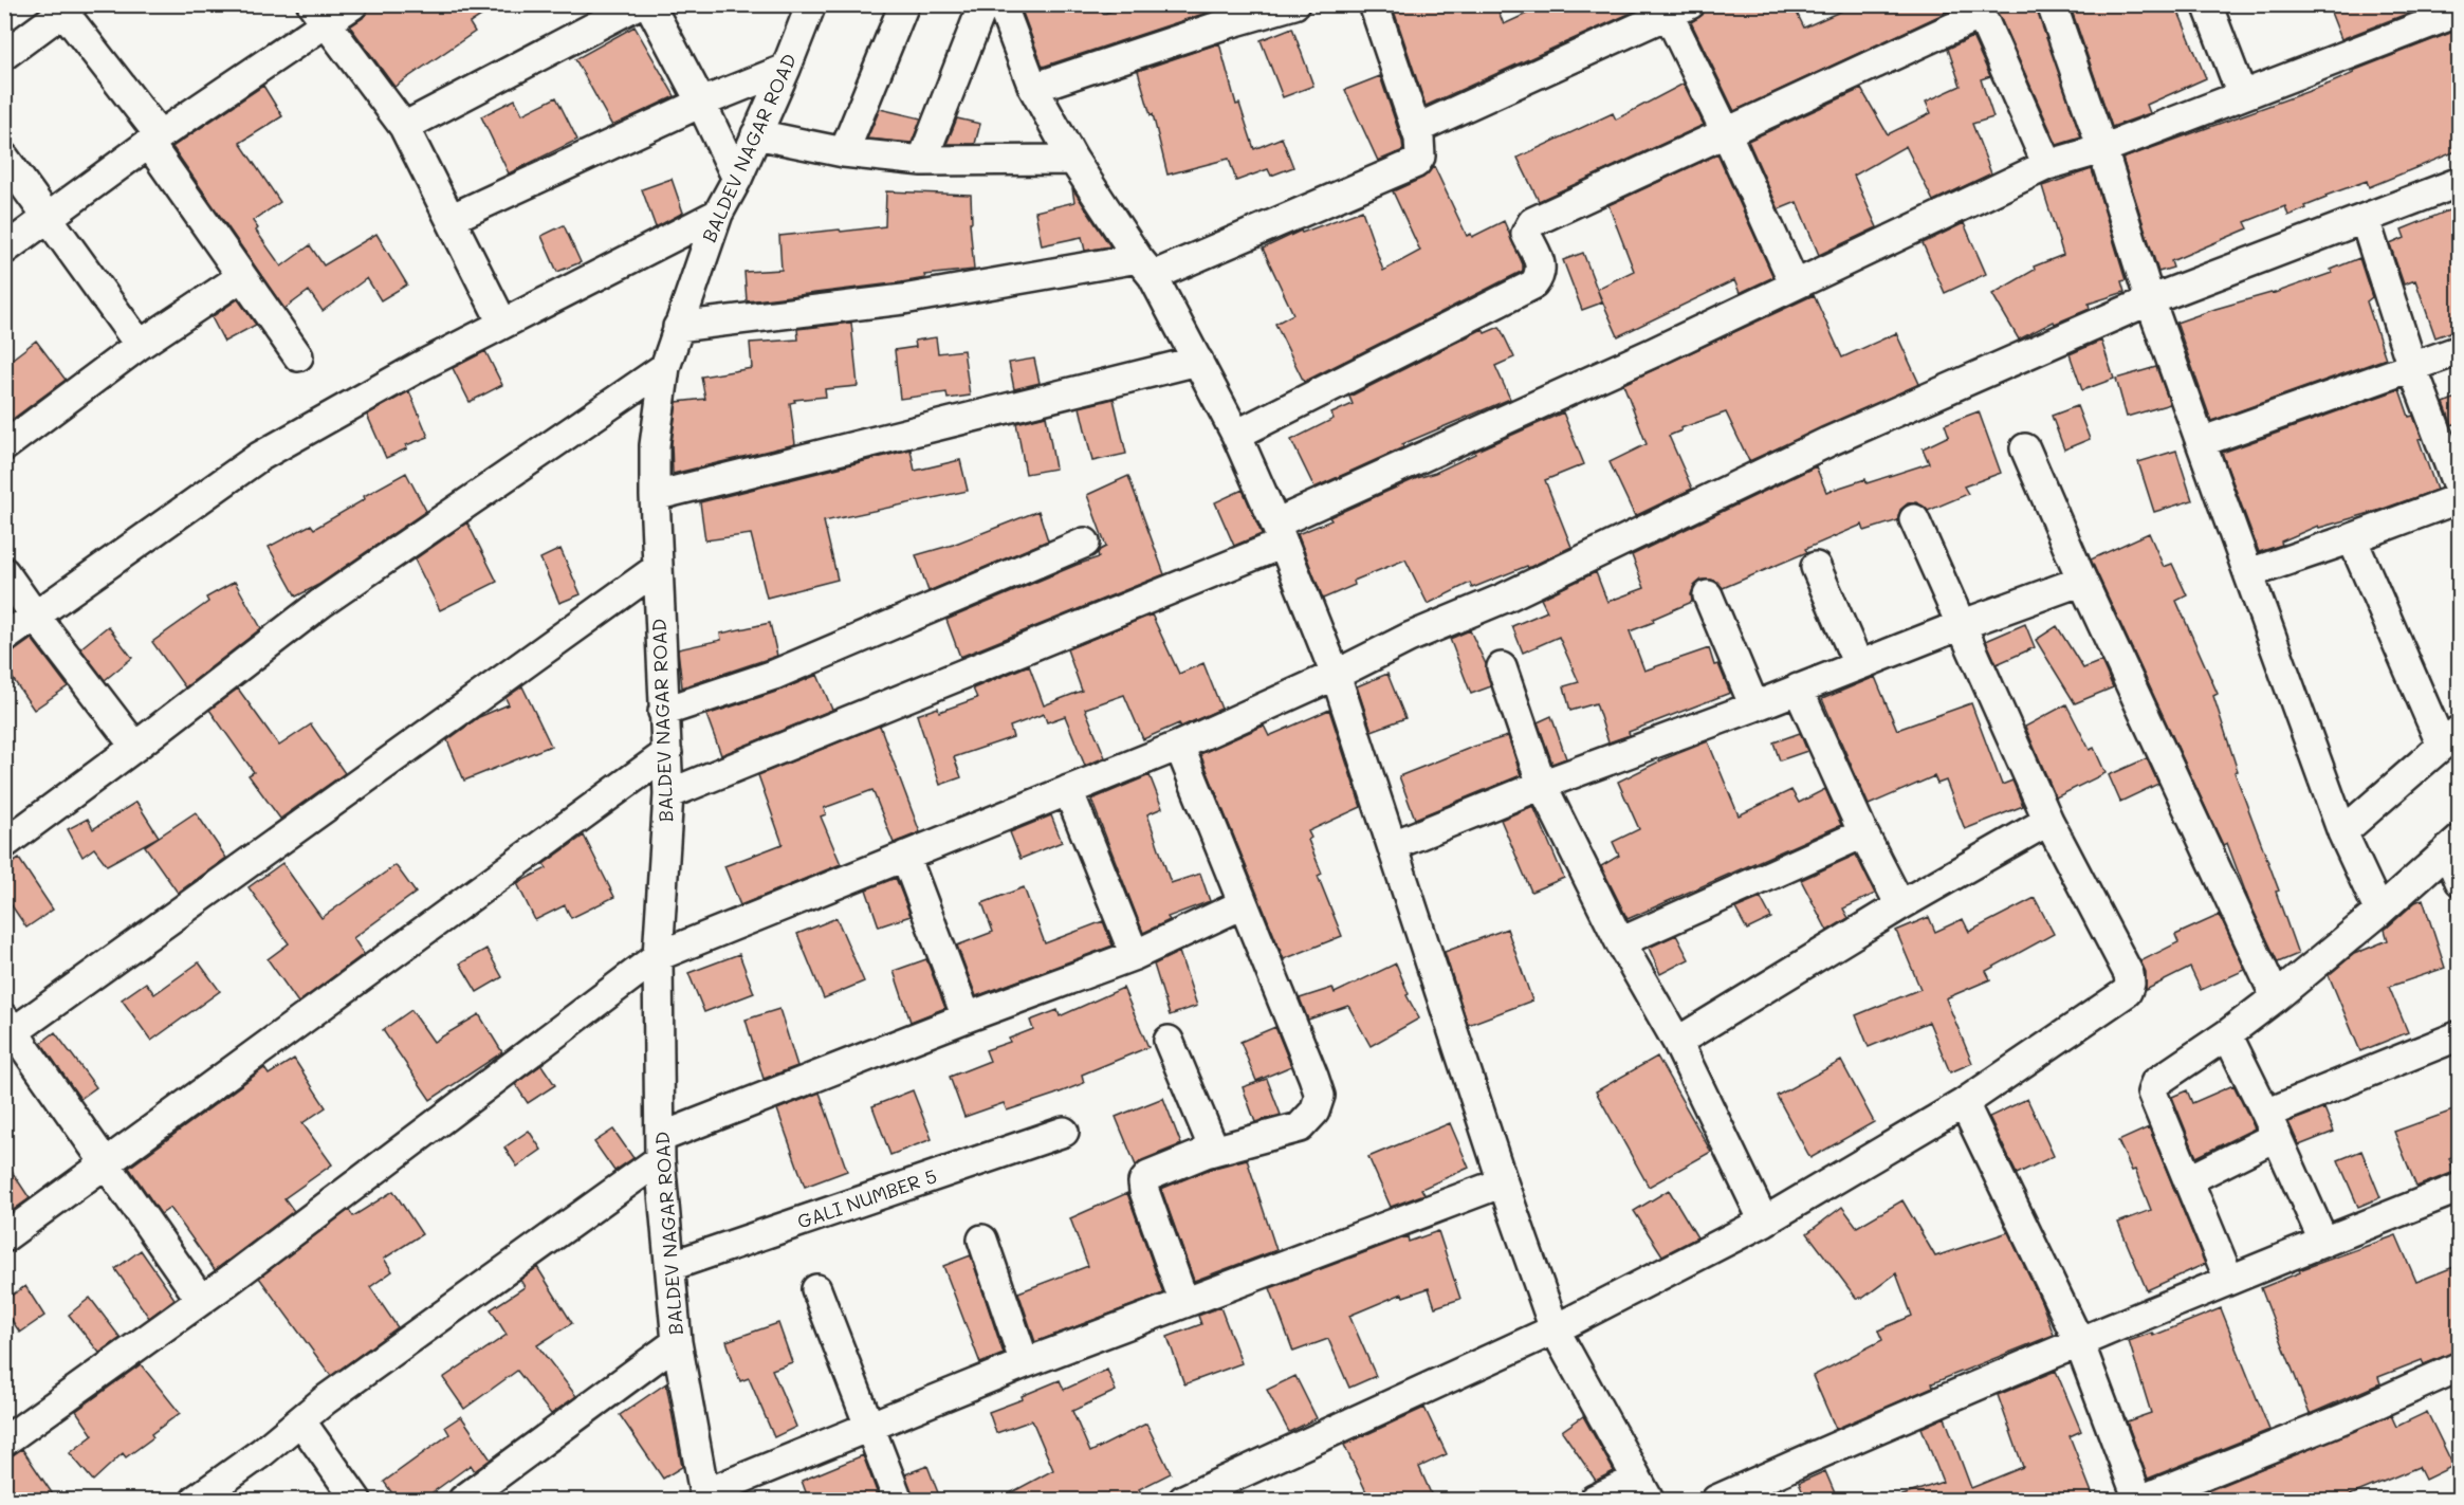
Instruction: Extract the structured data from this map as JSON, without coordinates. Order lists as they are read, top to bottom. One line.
{"streets":{"street":["BALDEV NAGAR ROAD","GALI NUMBER 5"]},"crossings":[["BALDEV NAGAR ROAD","GALI NUMBER 5"]]}
